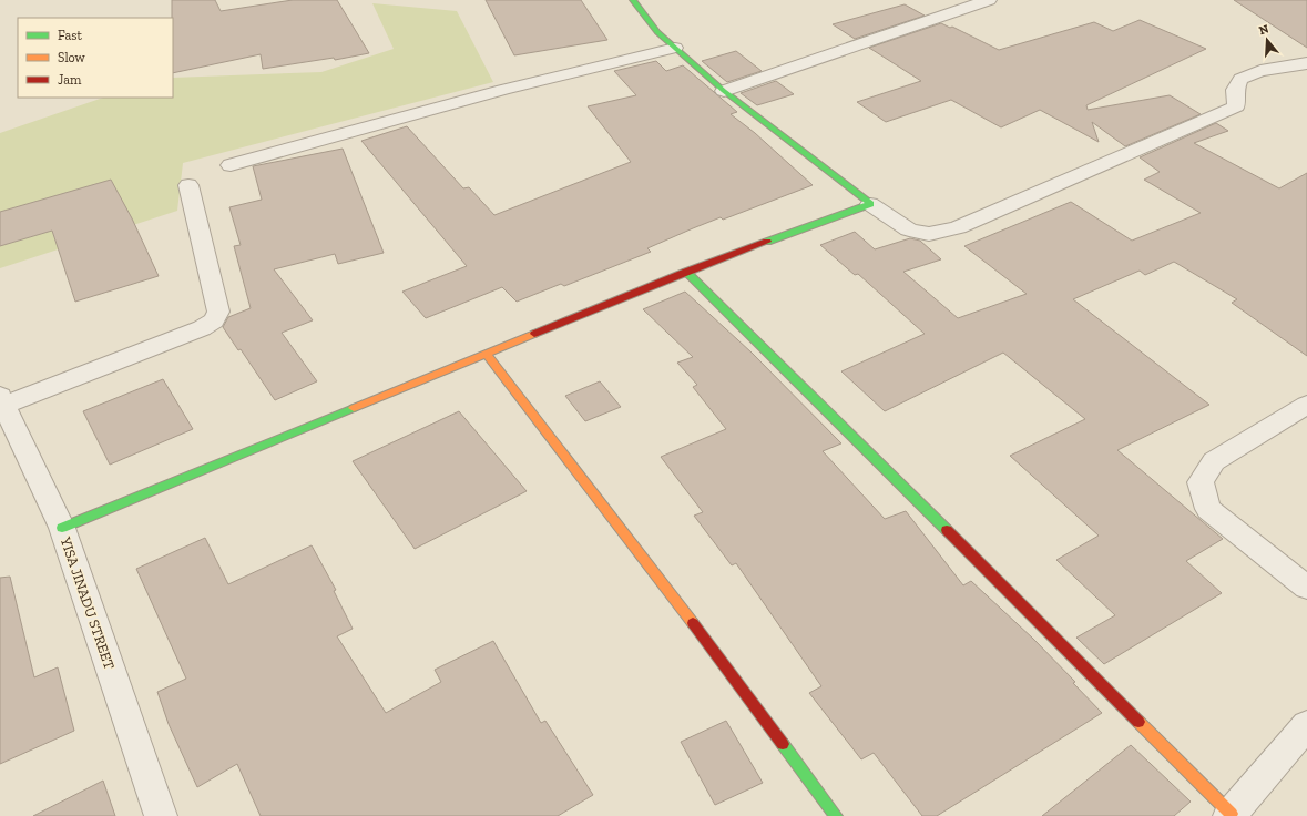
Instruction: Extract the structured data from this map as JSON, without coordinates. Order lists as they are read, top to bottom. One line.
{"streets":{"street":["YISA JINADU STREET"]},"legend":["Fast","Slow","Jam"],"north":"top"}
